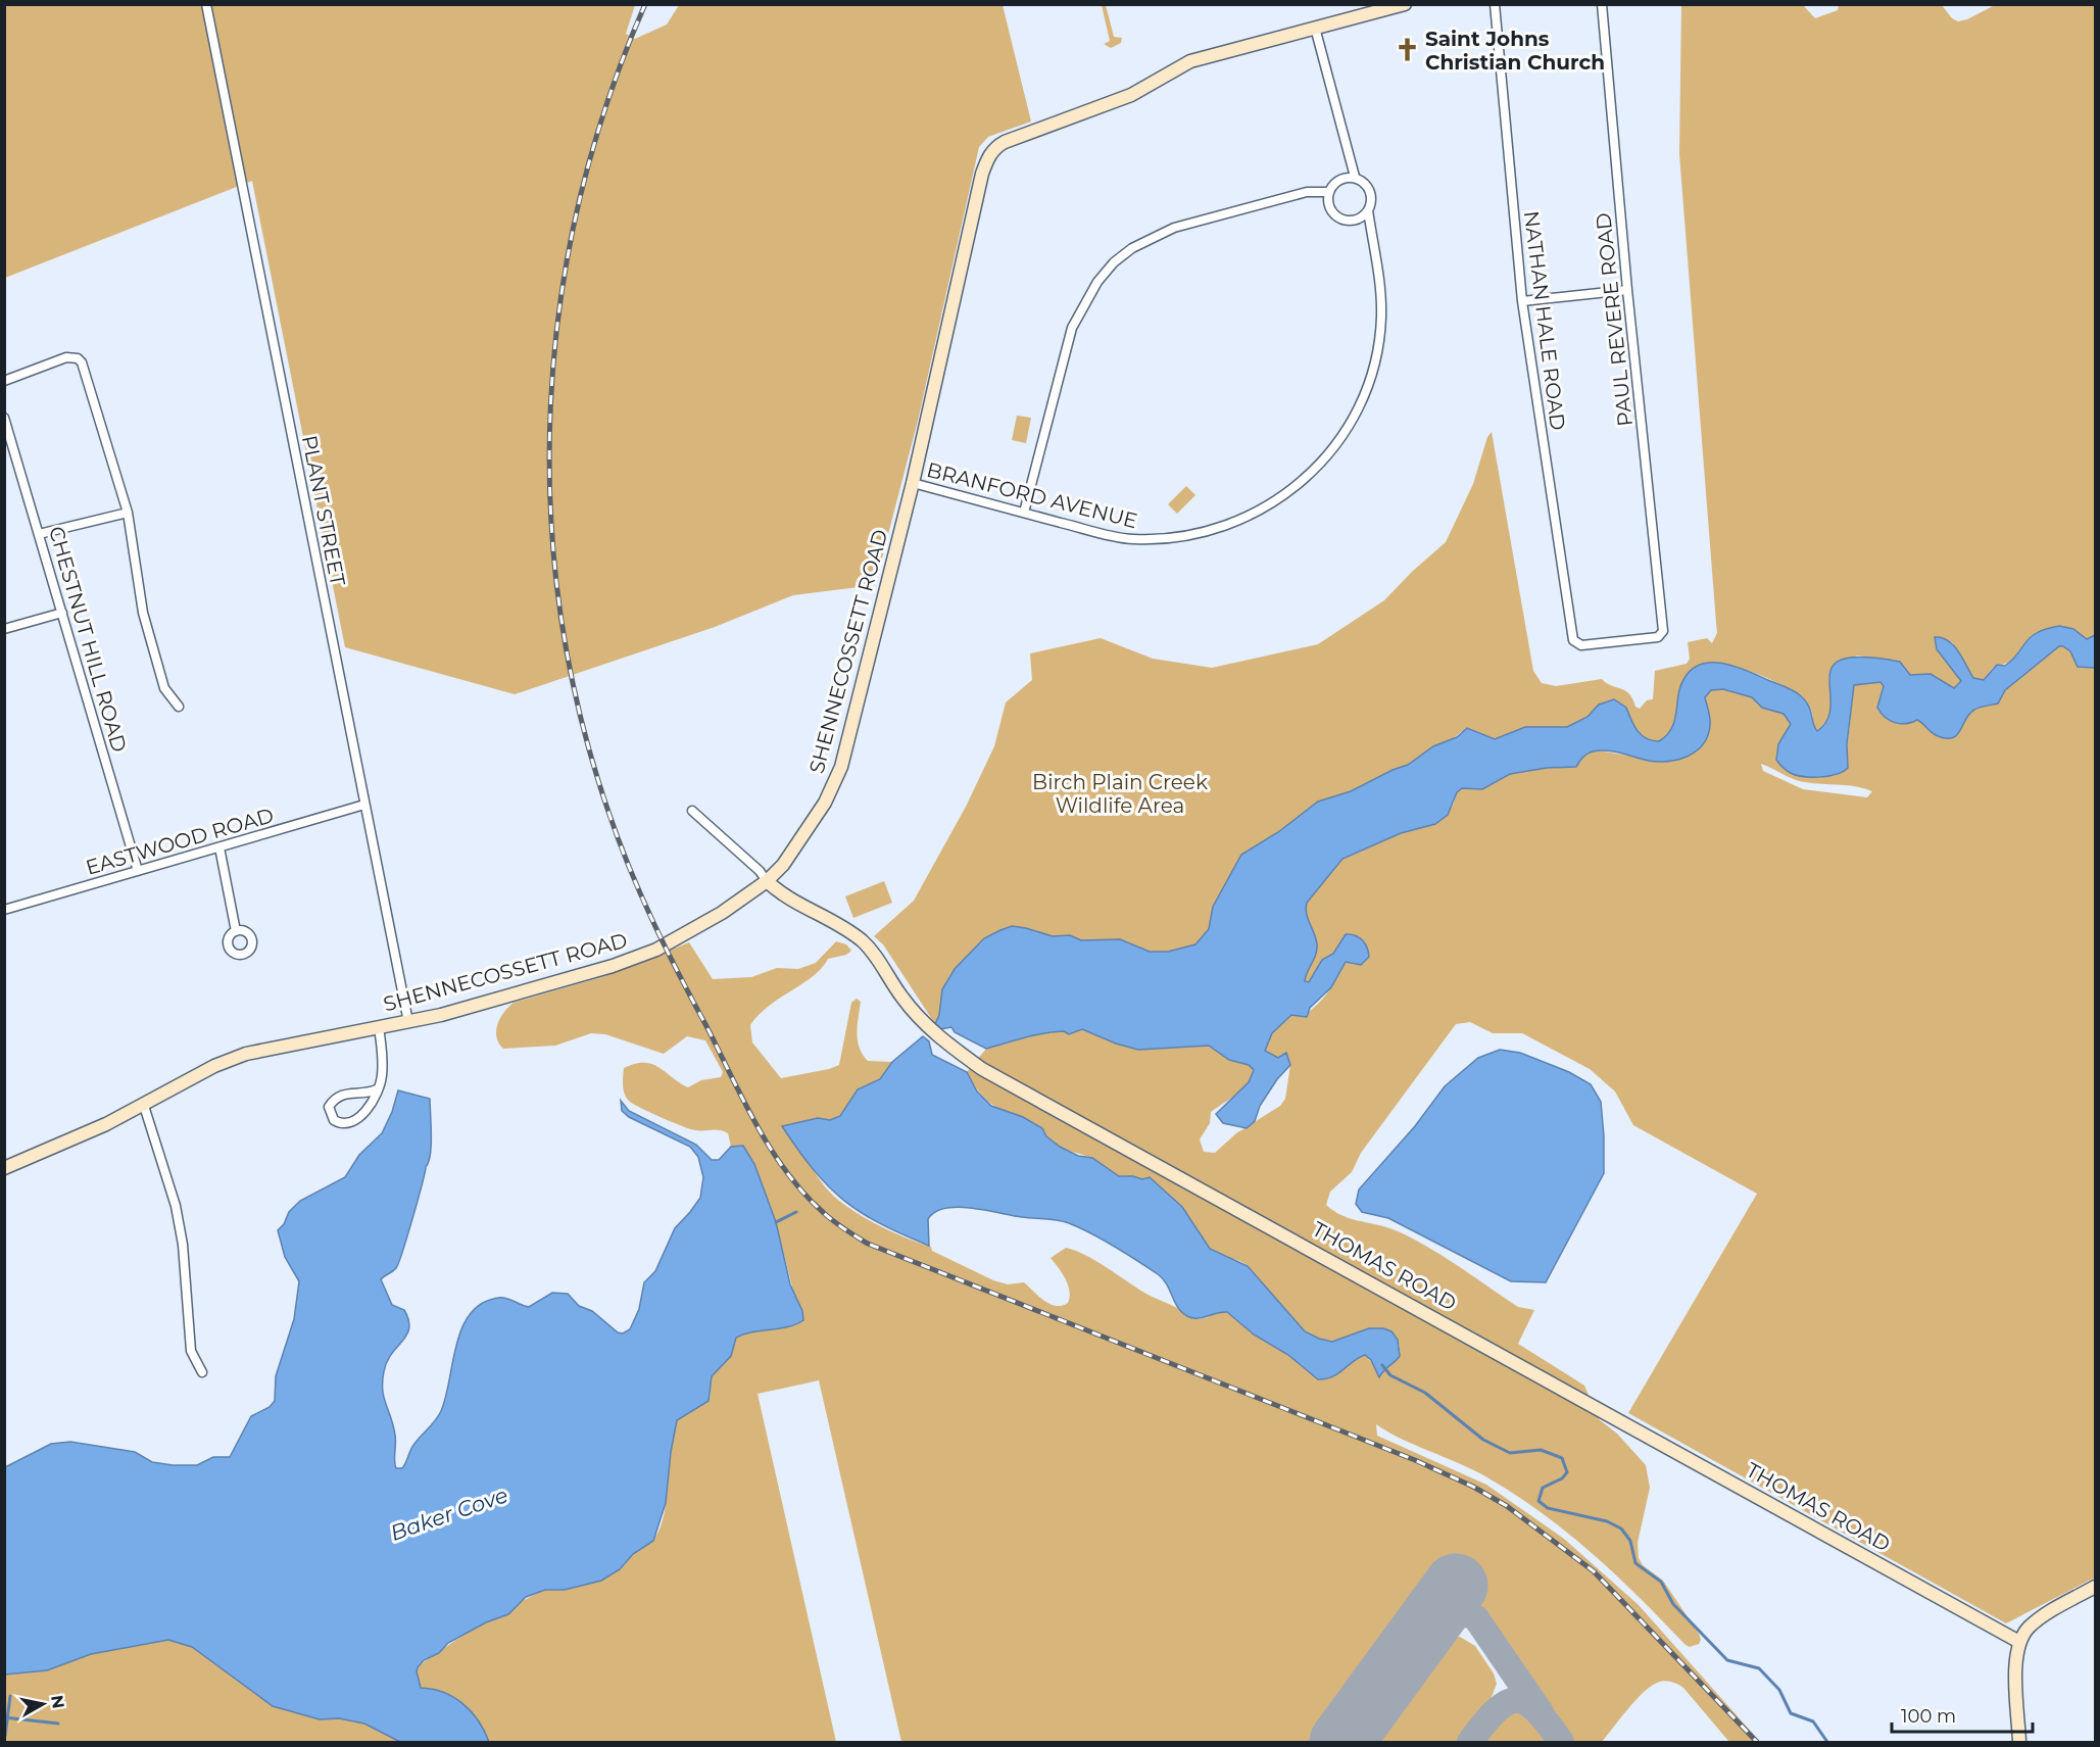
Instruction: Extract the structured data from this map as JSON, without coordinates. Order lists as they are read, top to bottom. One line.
{"streets":{"main road":["SHENNECOSSETT ROAD","THOMAS ROAD"],"street":["PAUL REVERE ROAD","NATHAN HALE ROAD","BRANFORD AVENUE","PLANT STREET","CHESTNUT HILL ROAD","EASTWOOD ROAD"]},"crossings":[["PAUL REVERE ROAD","NATHAN HALE ROAD"],["BRANFORD AVENUE","SHENNECOSSETT ROAD"],["PLANT STREET","SHENNECOSSETT ROAD"],["PLANT STREET","EASTWOOD ROAD"],["CHESTNUT HILL ROAD","EASTWOOD ROAD"],["SHENNECOSSETT ROAD","THOMAS ROAD"]],"water":["Baker Cove"],"parks":["Birch Plain Creek Wildlife Area"],"places":{"church":["Saint Johns Christian Church"]},"scale_bar":"100 m","north":"right"}
